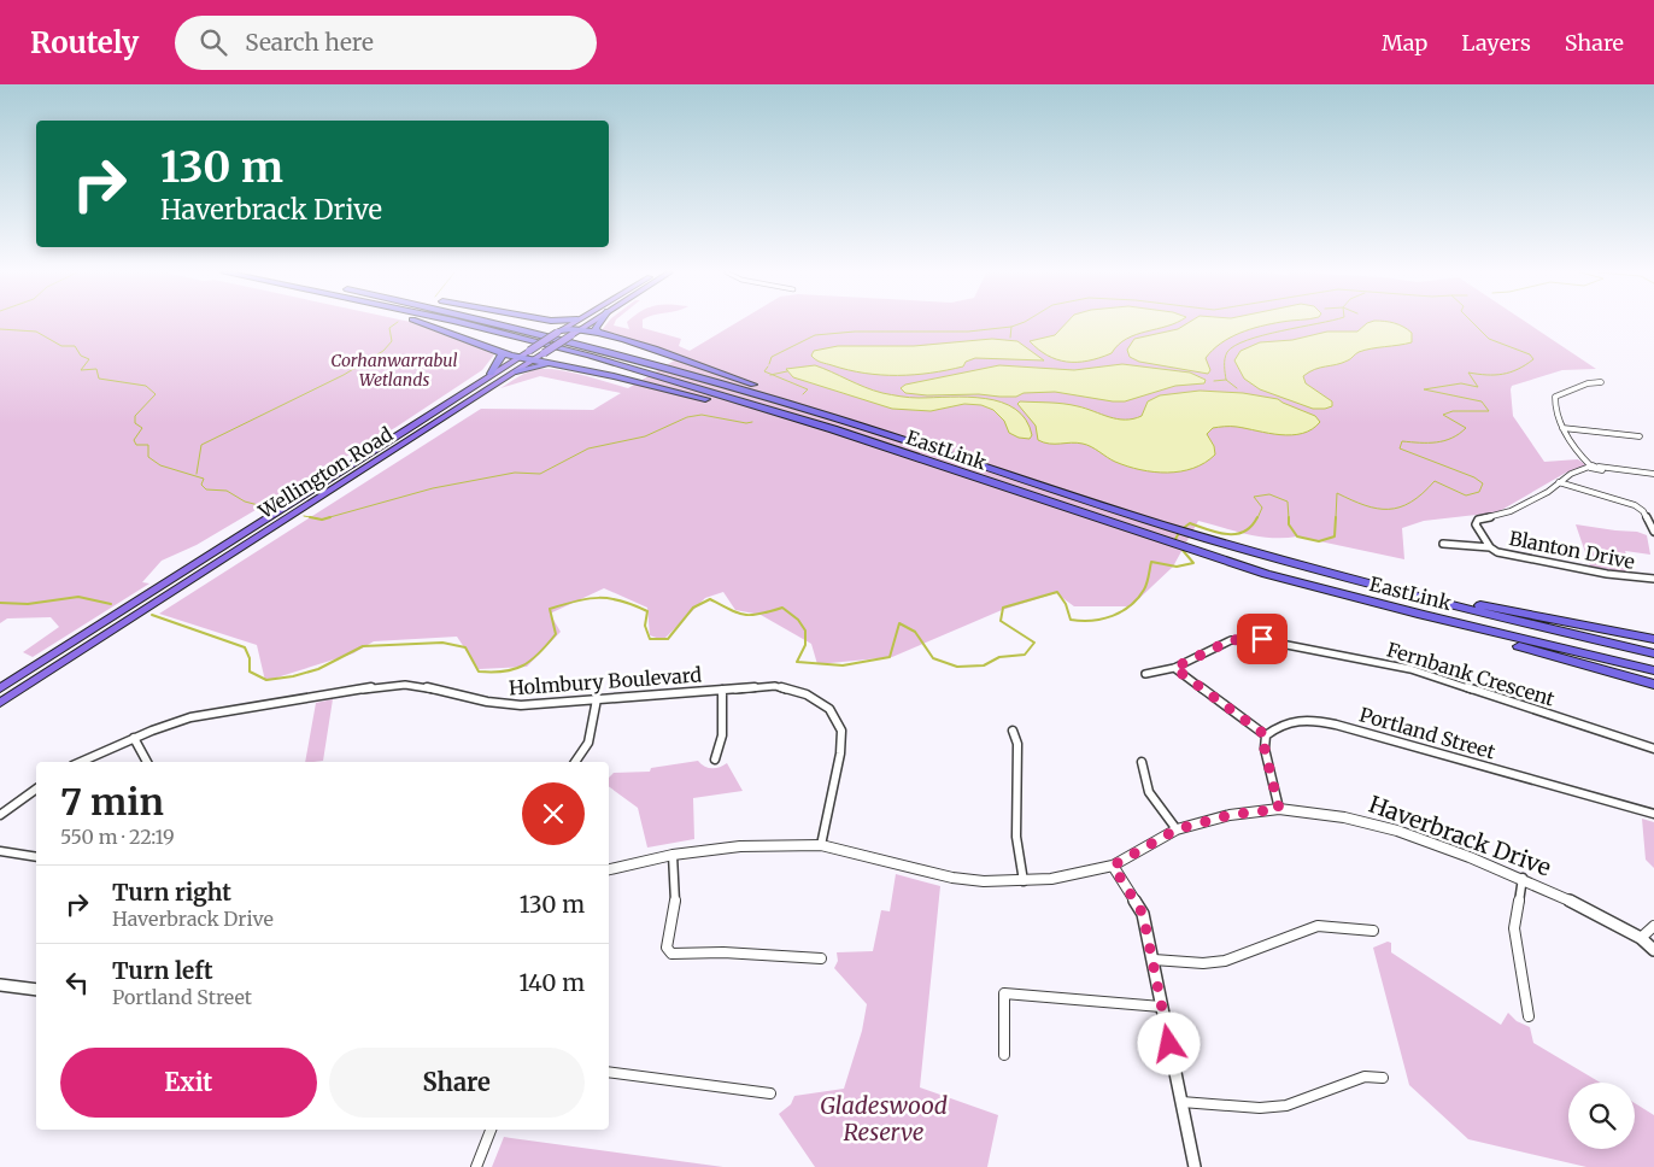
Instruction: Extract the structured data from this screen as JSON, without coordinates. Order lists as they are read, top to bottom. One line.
{"streets":{"highway":["EastLink","Wellington Road"],"street":["Blanton Drive","Fernbank Crescent","Holmbury Boulevard","Portland Street","Haverbrack Drive"]},"crossings":[["Holmbury Boulevard","Haverbrack Drive"]],"parks":["Corhanwarrabul Wetlands","Gladeswood Reserve"],"page":{"header":"Routely","search":"Search here","nav":["Map","Layers","Share"],"turn":["130 m","Haverbrack Drive"],"heading":["7 min","550 m · 22:19"],"list":[{"name":"Turn right","note":"Haverbrack Drive","value":"130 m"},{"name":"Turn left","note":"Portland Street","value":"140 m"}],"buttons":["Exit","Share"]}}
